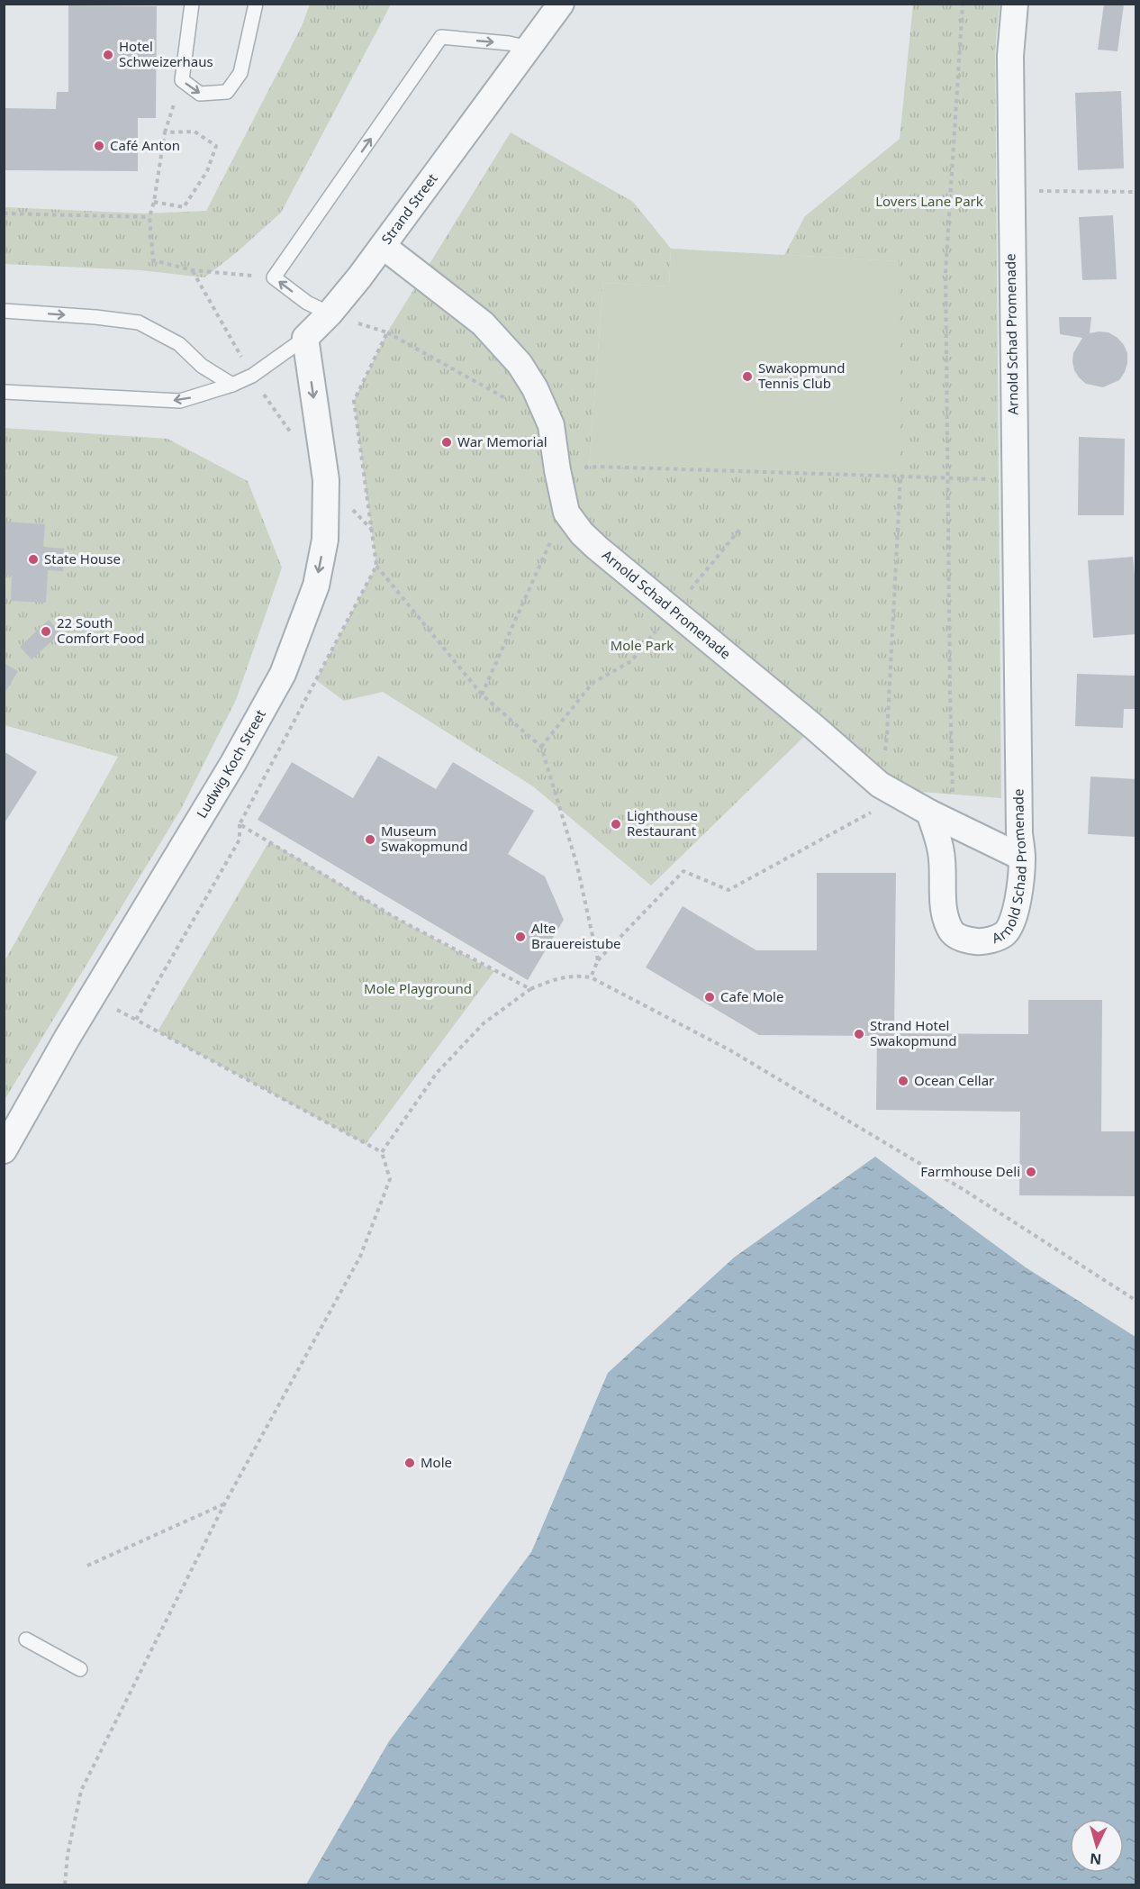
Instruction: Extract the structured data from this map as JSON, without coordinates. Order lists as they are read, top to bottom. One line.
{"streets":{"street":["Strand Street","Arnold Schad Promenade","Ludwig Koch Street"]},"crossings":[["Strand Street","Arnold Schad Promenade"],["Strand Street","Ludwig Koch Street"]],"one_way":["Ludwig Koch Street"],"parks":["Lovers Lane Park","Mole Park","Mole Playground"],"places":["Hotel Schweizerhaus","Café Anton","Swakopmund Tennis Club","War Memorial","State House","22 South Comfort Food","Lighthouse Restaurant","Museum Swakopmund","Alte Brauereistube","Cafe Mole","Strand Hotel Swakopmund","Ocean Cellar","Farmhouse Deli","Mole"],"north":"bottom"}
